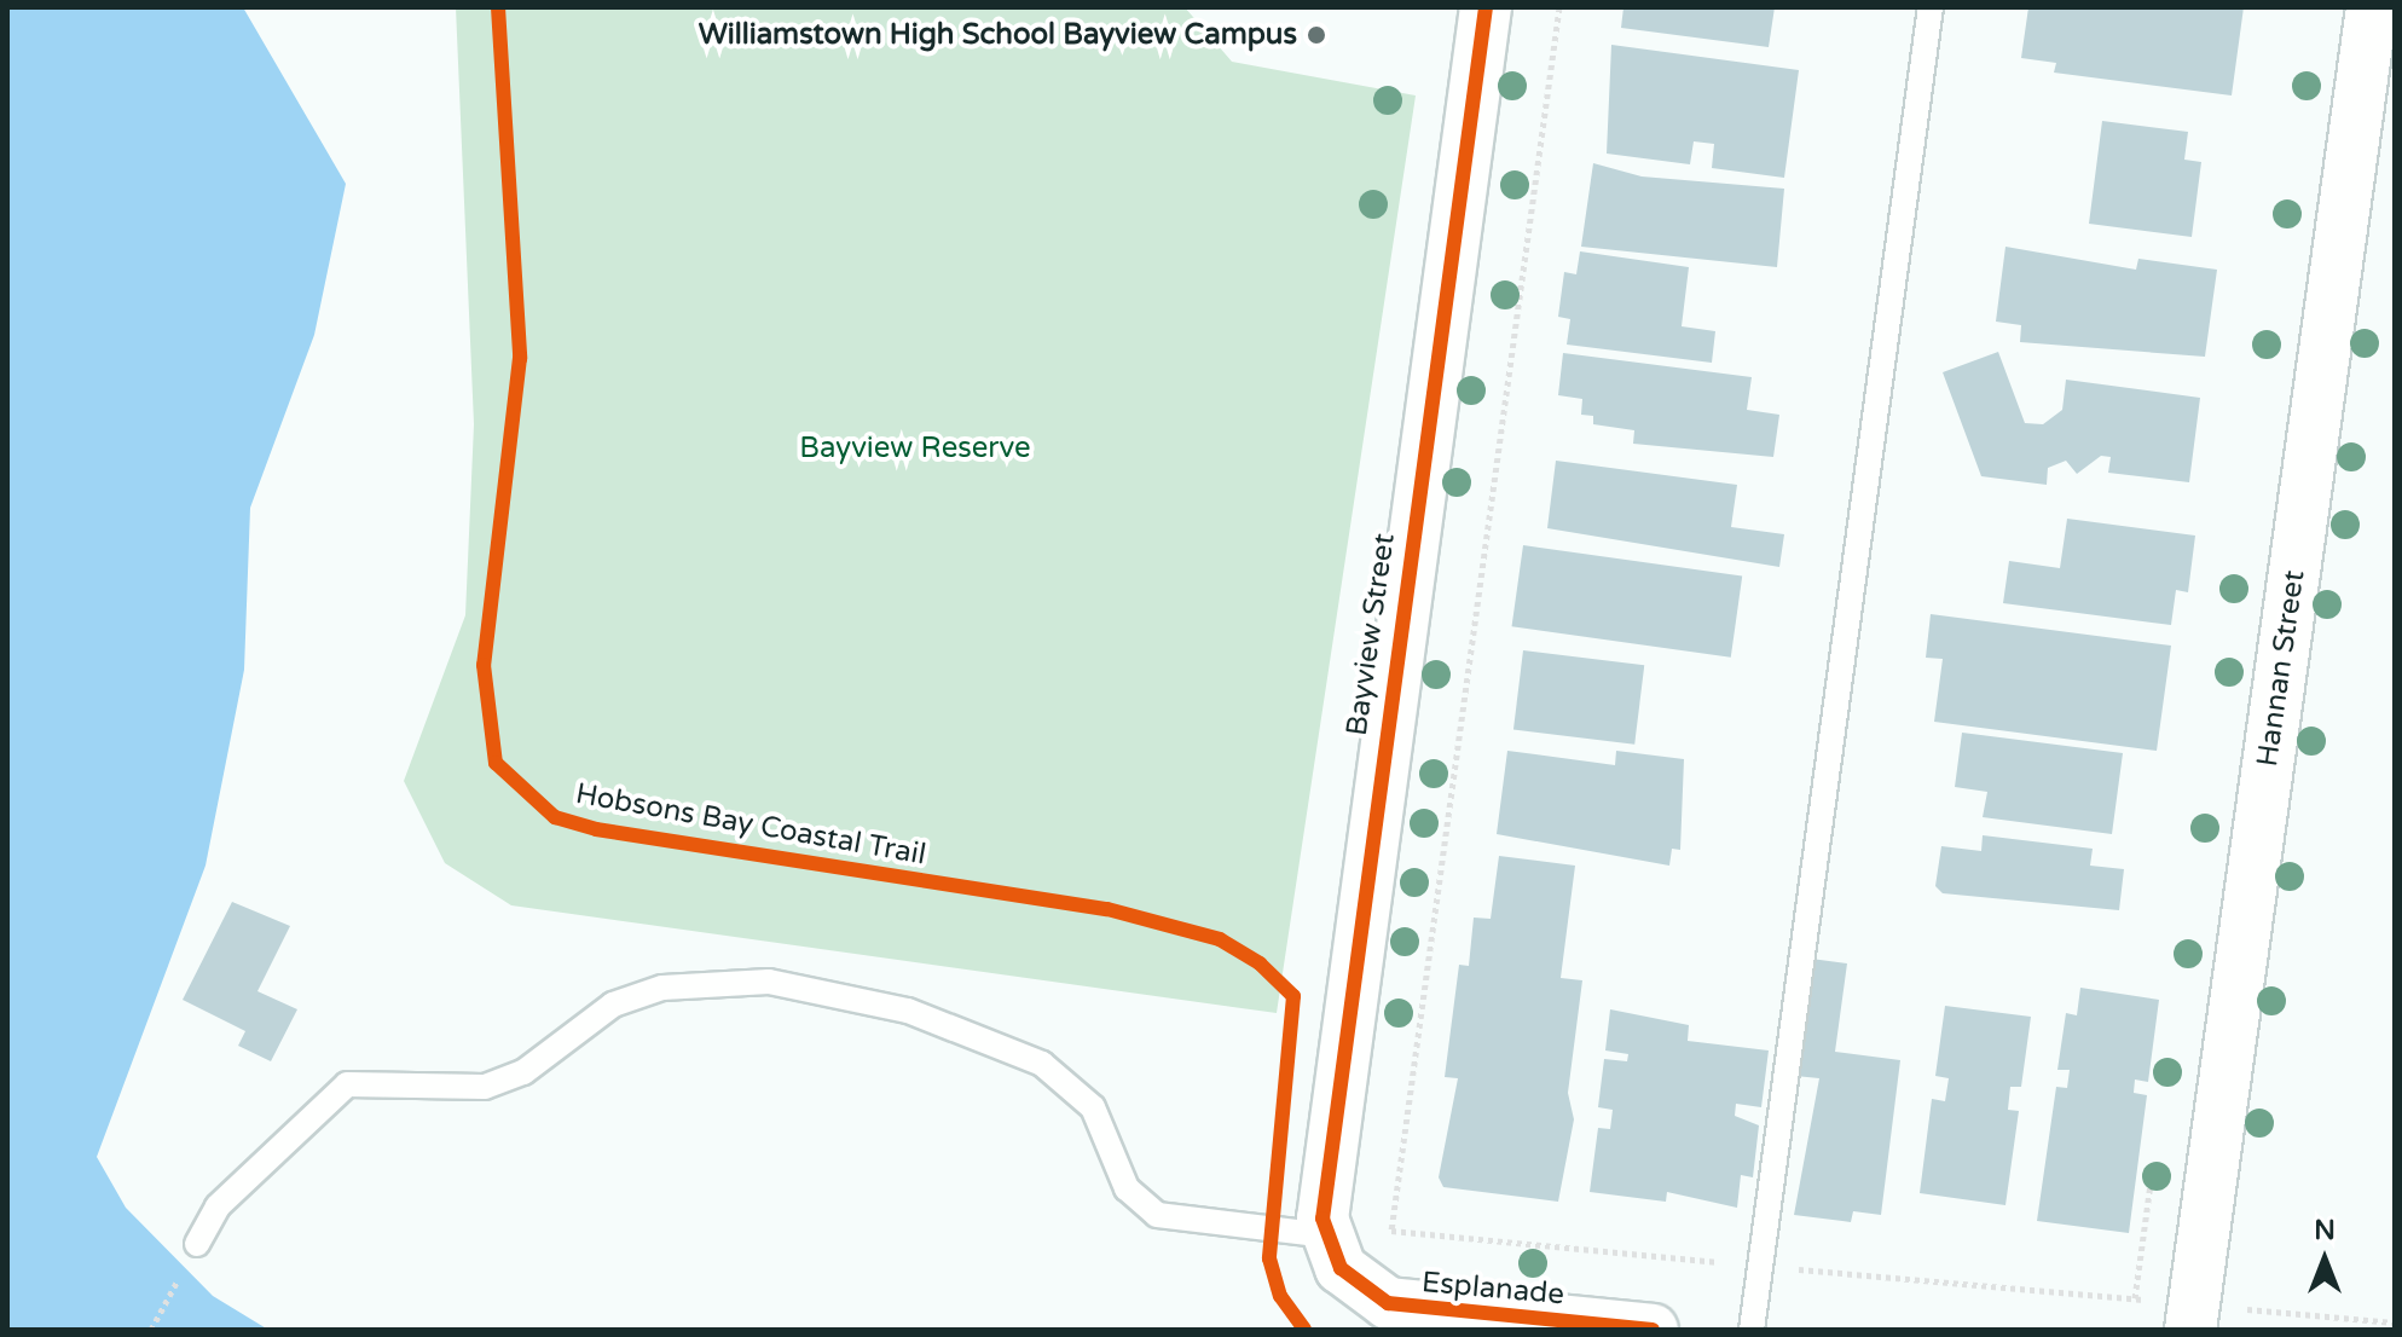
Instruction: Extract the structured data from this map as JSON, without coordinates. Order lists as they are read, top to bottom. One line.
{"streets":{"street":["Bayview Street","Hannan Street","Esplanade"],"cycle path":["Hobsons Bay Coastal Trail"]},"crossings":[["Bayview Street","Esplanade"]],"parks":["Bayview Reserve"],"places":["Williamstown High School Bayview Campus"],"north":"top"}
